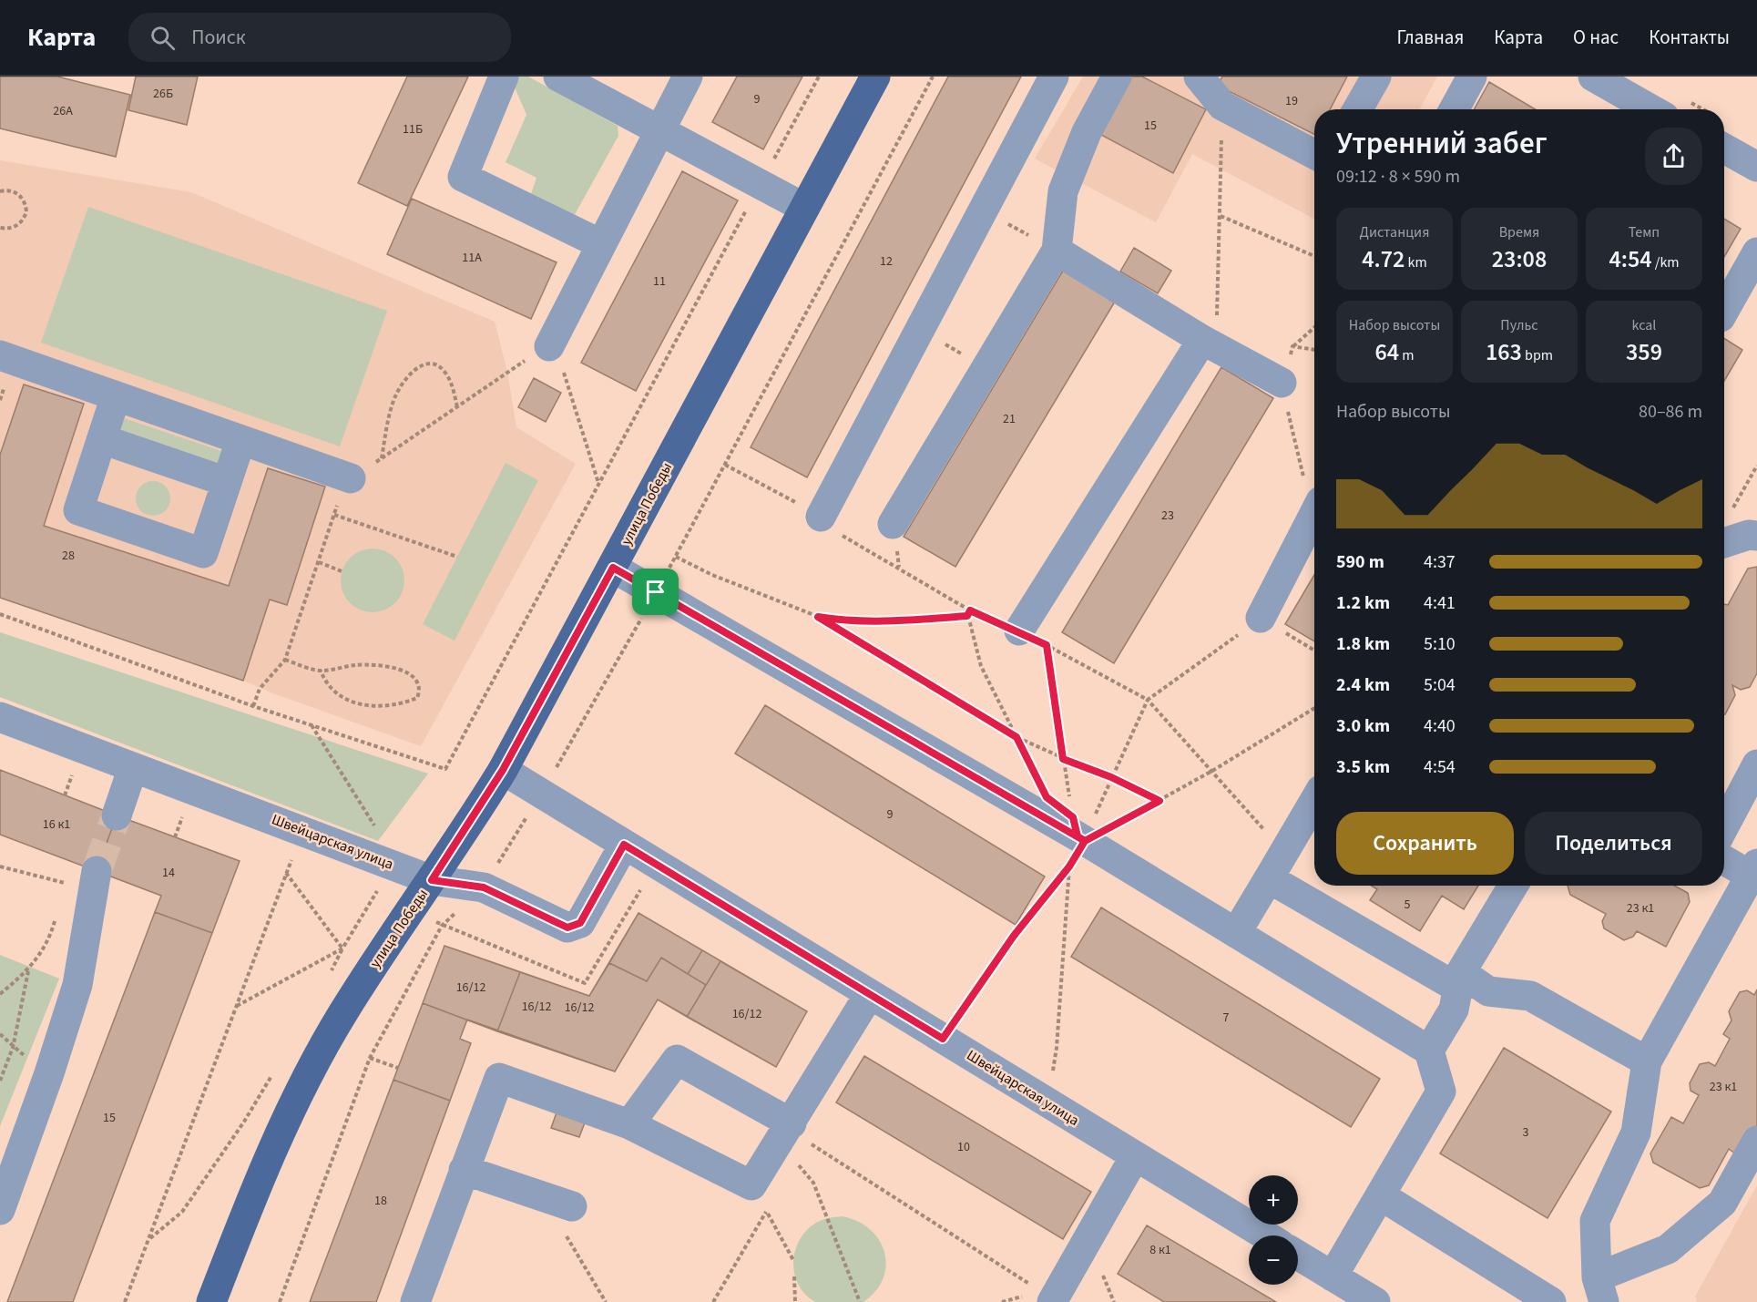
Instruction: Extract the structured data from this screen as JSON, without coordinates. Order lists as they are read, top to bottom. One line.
{"streets":{"main road":["улица Победы"],"street":["Швейцарская улица"]},"crossings":[["улица Победы","Швейцарская улица"]],"house_numbers":["26Б","9","19","26А","15","11Б","11А","12","11","21","23","28","9","16 к1","14","5","23 к1","16/12","16/12","16/12","16/12","7","23 к1","15","3","10","18","8 к1"],"page":{"header":"Карта","search":"Поиск","nav":["Главная","Карта","О нас","Контакты"],"heading":["Утренний забег","09:12 · 8 × 590 m"],"stats":[["Дистанция","4.72 km"],["Время","23:08"],["Темп","4:54 /km"],["Набор высоты","64 m"],["Пульс","163 bpm"],["kcal","359"]],"chart":["Набор высоты","80–86 m"],"list":[{"name":"590 m","note":"4:37"},{"name":"1.2 km","note":"4:41"},{"name":"1.8 km","note":"5:10"},{"name":"2.4 km","note":"5:04"},{"name":"3.0 km","note":"4:40"},{"name":"3.5 km","note":"4:54"}],"buttons":["Сохранить","Поделиться"],"map_buttons":["+","−"]}}
